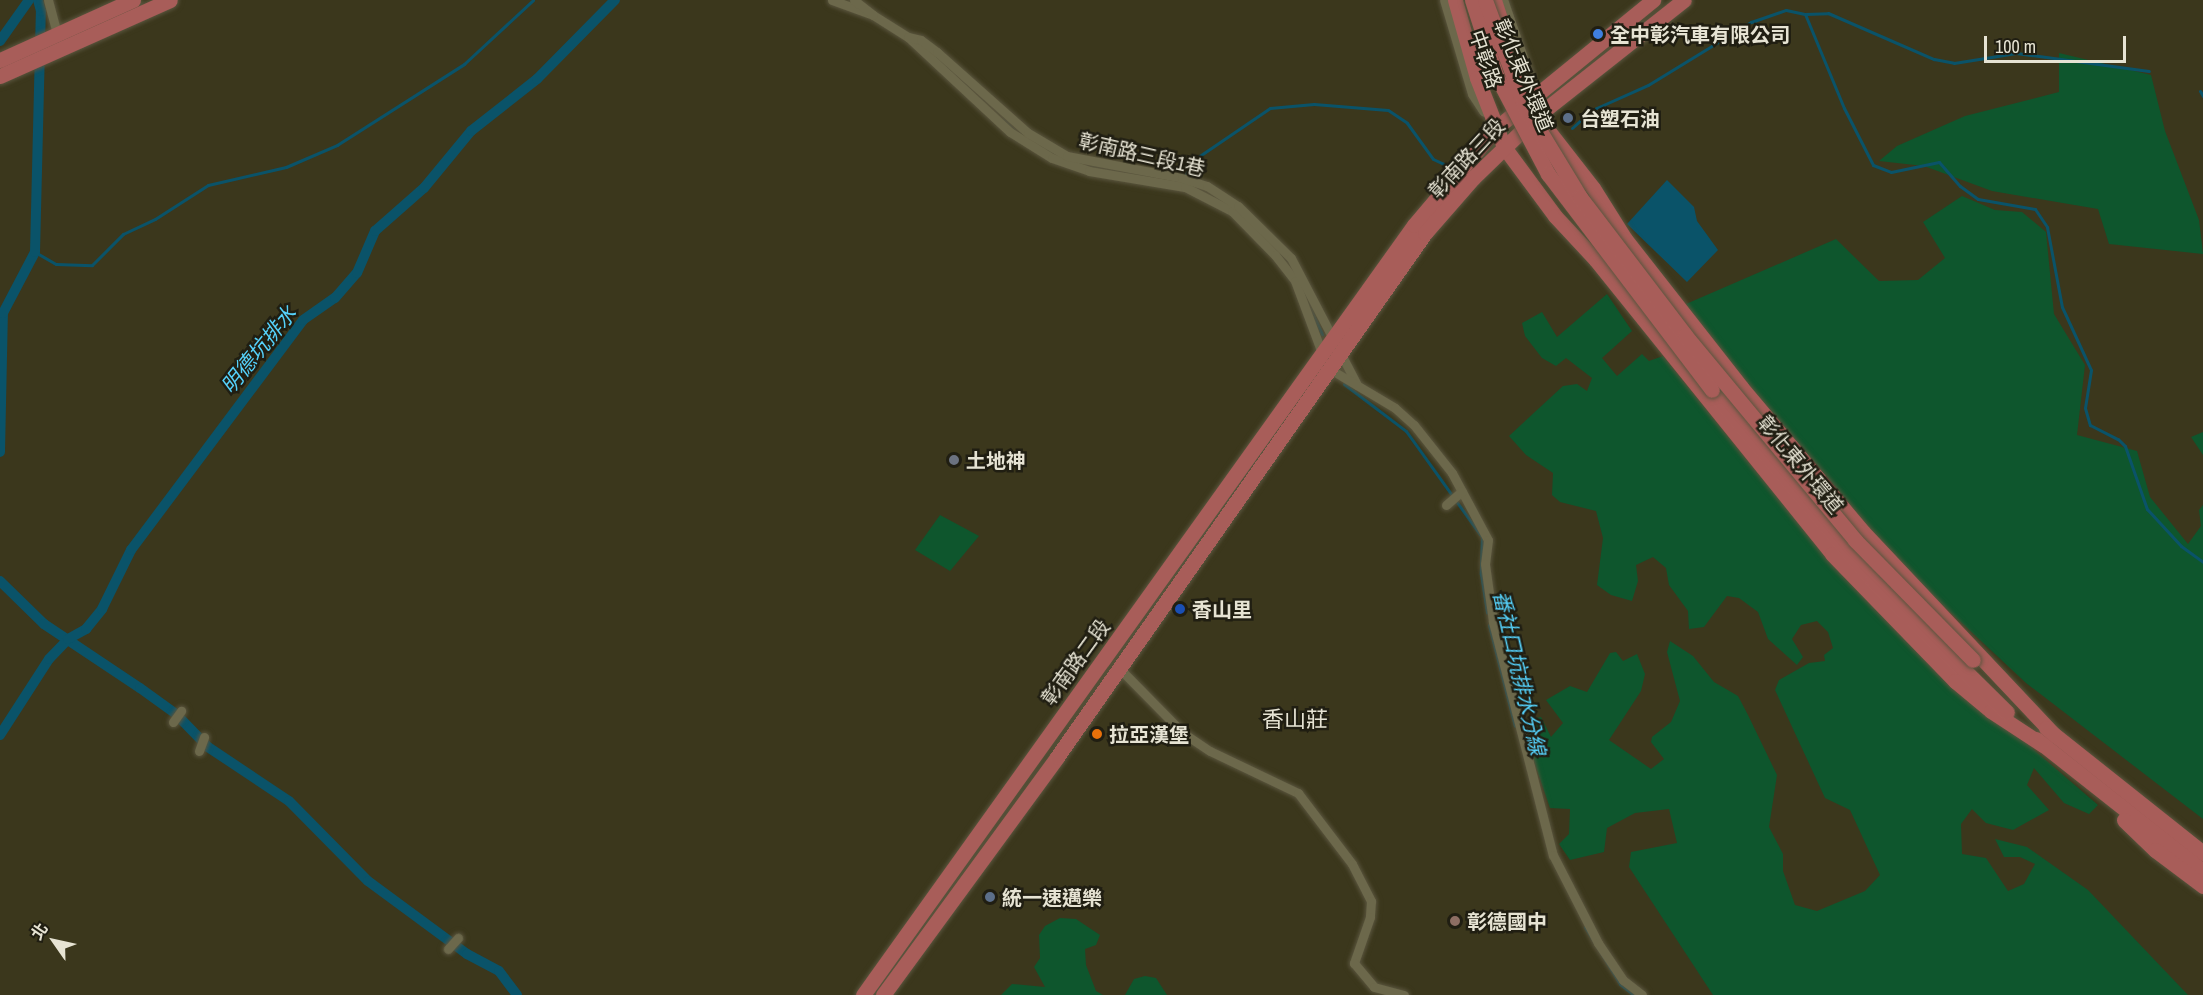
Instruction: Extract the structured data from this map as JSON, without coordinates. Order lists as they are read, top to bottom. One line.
{"streets":{"main road":["彰化東外環道","彰南路三段","彰南路二段"],"street":["中彰路","彰南路三段1巷"]},"crossings":[["中彰路","彰化東外環道"],["中彰路","彰南路三段"],["彰化東外環道","彰南路三段"],["彰南路三段1巷","彰南路三段"],["彰南路三段1巷","彰南路二段"],["彰南路三段","彰南路二段"]],"districts":["香山莊"],"water":["明德坑排水","番社口坑排水分線"],"places":["全中彰汽車有限公司","台塑石油","土地神","香山里","拉亞漢堡","統一速邁樂","彰德國中"],"scale_bar":"100 m","north":"top left"}
